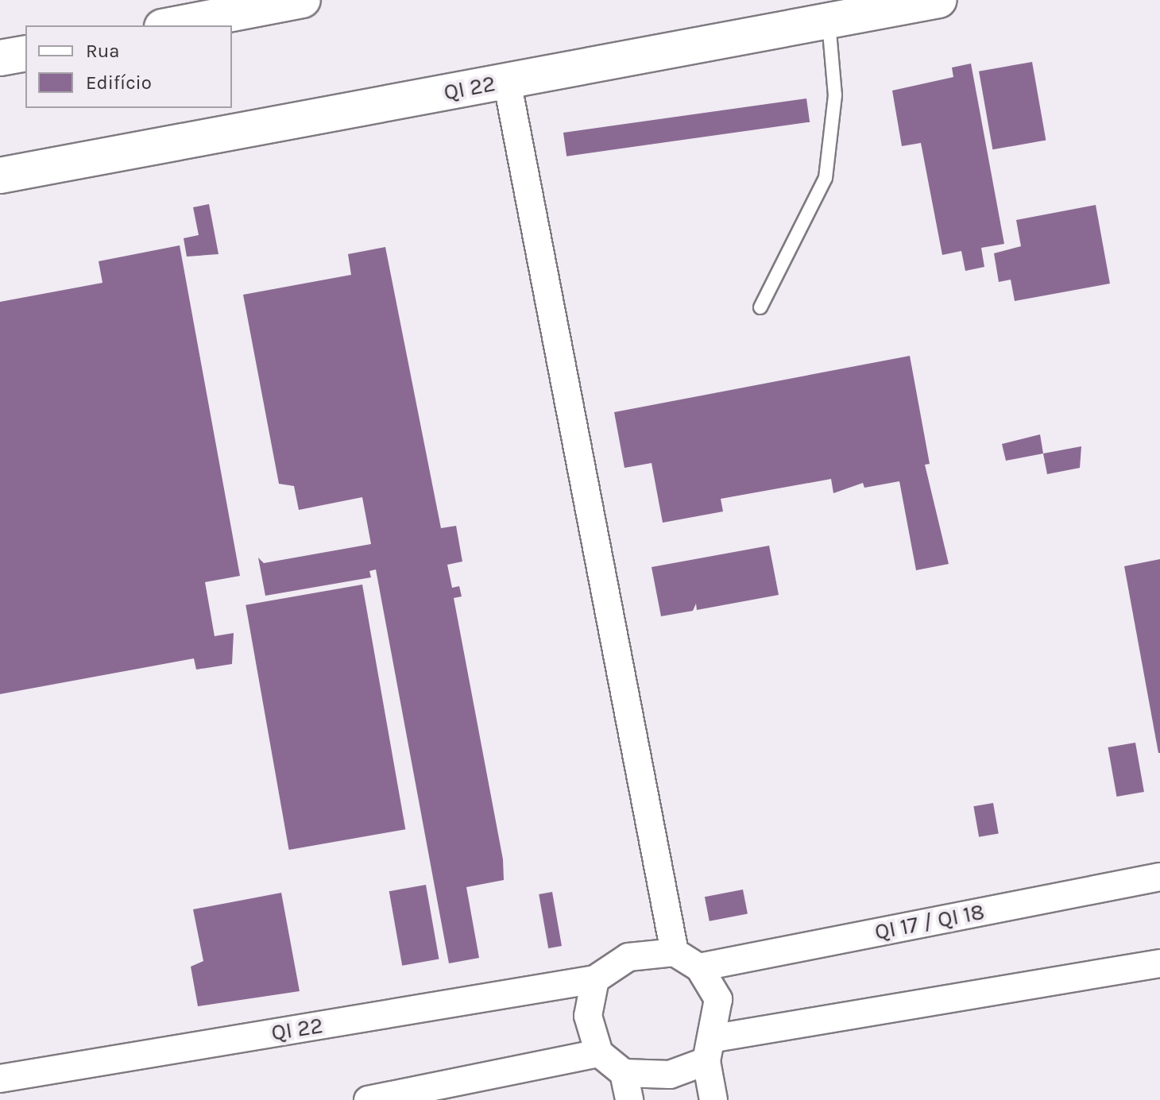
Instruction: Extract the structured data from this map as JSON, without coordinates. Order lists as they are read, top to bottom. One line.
{"streets":{"street":["QI 22","QI 17 / QI 18"]},"crossings":[["QI 22","QI 17 / QI 18"]],"legend":["Rua","Edifício"]}
